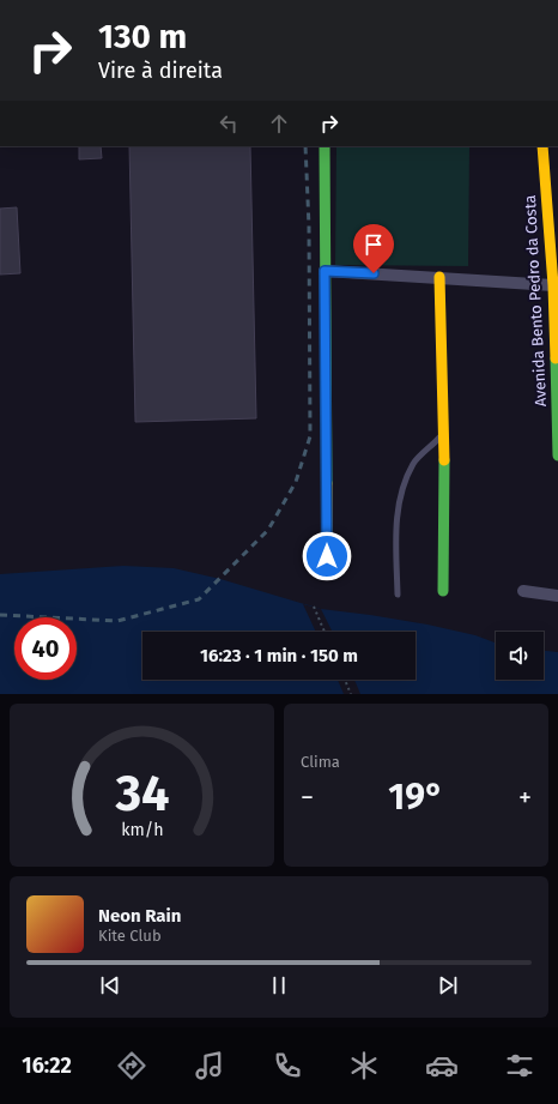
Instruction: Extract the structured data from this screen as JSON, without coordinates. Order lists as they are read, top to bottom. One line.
{"streets":{"street":["Avenida Bento Pedro da Costa"]},"page":{"turn":["130 m","Vire à direita"],"limit":"40","trip":"16:23 · 1 min · 150 m","tile":"Clima","heat":["−","19°","+"],"song":["Neon Rain","Kite Club"],"tabs":"16:22","gauge":["34","km/h"]}}
